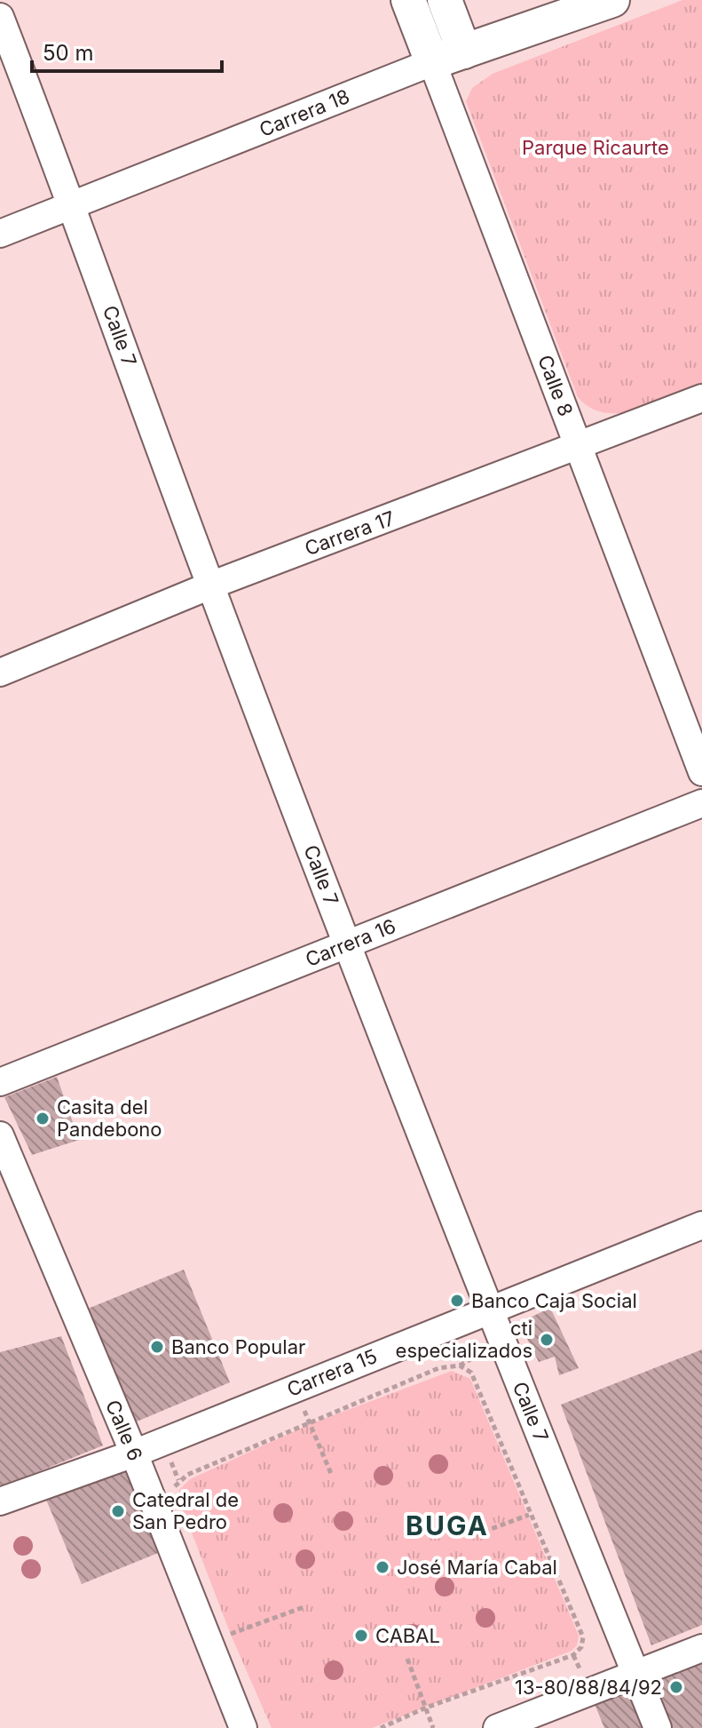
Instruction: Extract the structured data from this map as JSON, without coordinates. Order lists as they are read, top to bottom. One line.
{"streets":{"street":["Carrera 18","Calle 7","Calle 8","Carrera 17","Carrera 16","Carrera 15","Calle 6"]},"crossings":[["Carrera 18","Calle 7"],["Carrera 18","Calle 8"],["Calle 7","Carrera 17"],["Calle 7","Carrera 16"],["Calle 7","Carrera 15"],["Calle 8","Carrera 17"],["Carrera 15","Calle 6"]],"districts":["BUGA"],"parks":["Parque Ricaurte"],"places":["Casita del Pandebono","Banco Caja Social","cti especializados","Banco Popular","Catedral de San Pedro","José María Cabal","CABAL","13-80/88/84/92"],"scale_bar":"50 m"}
